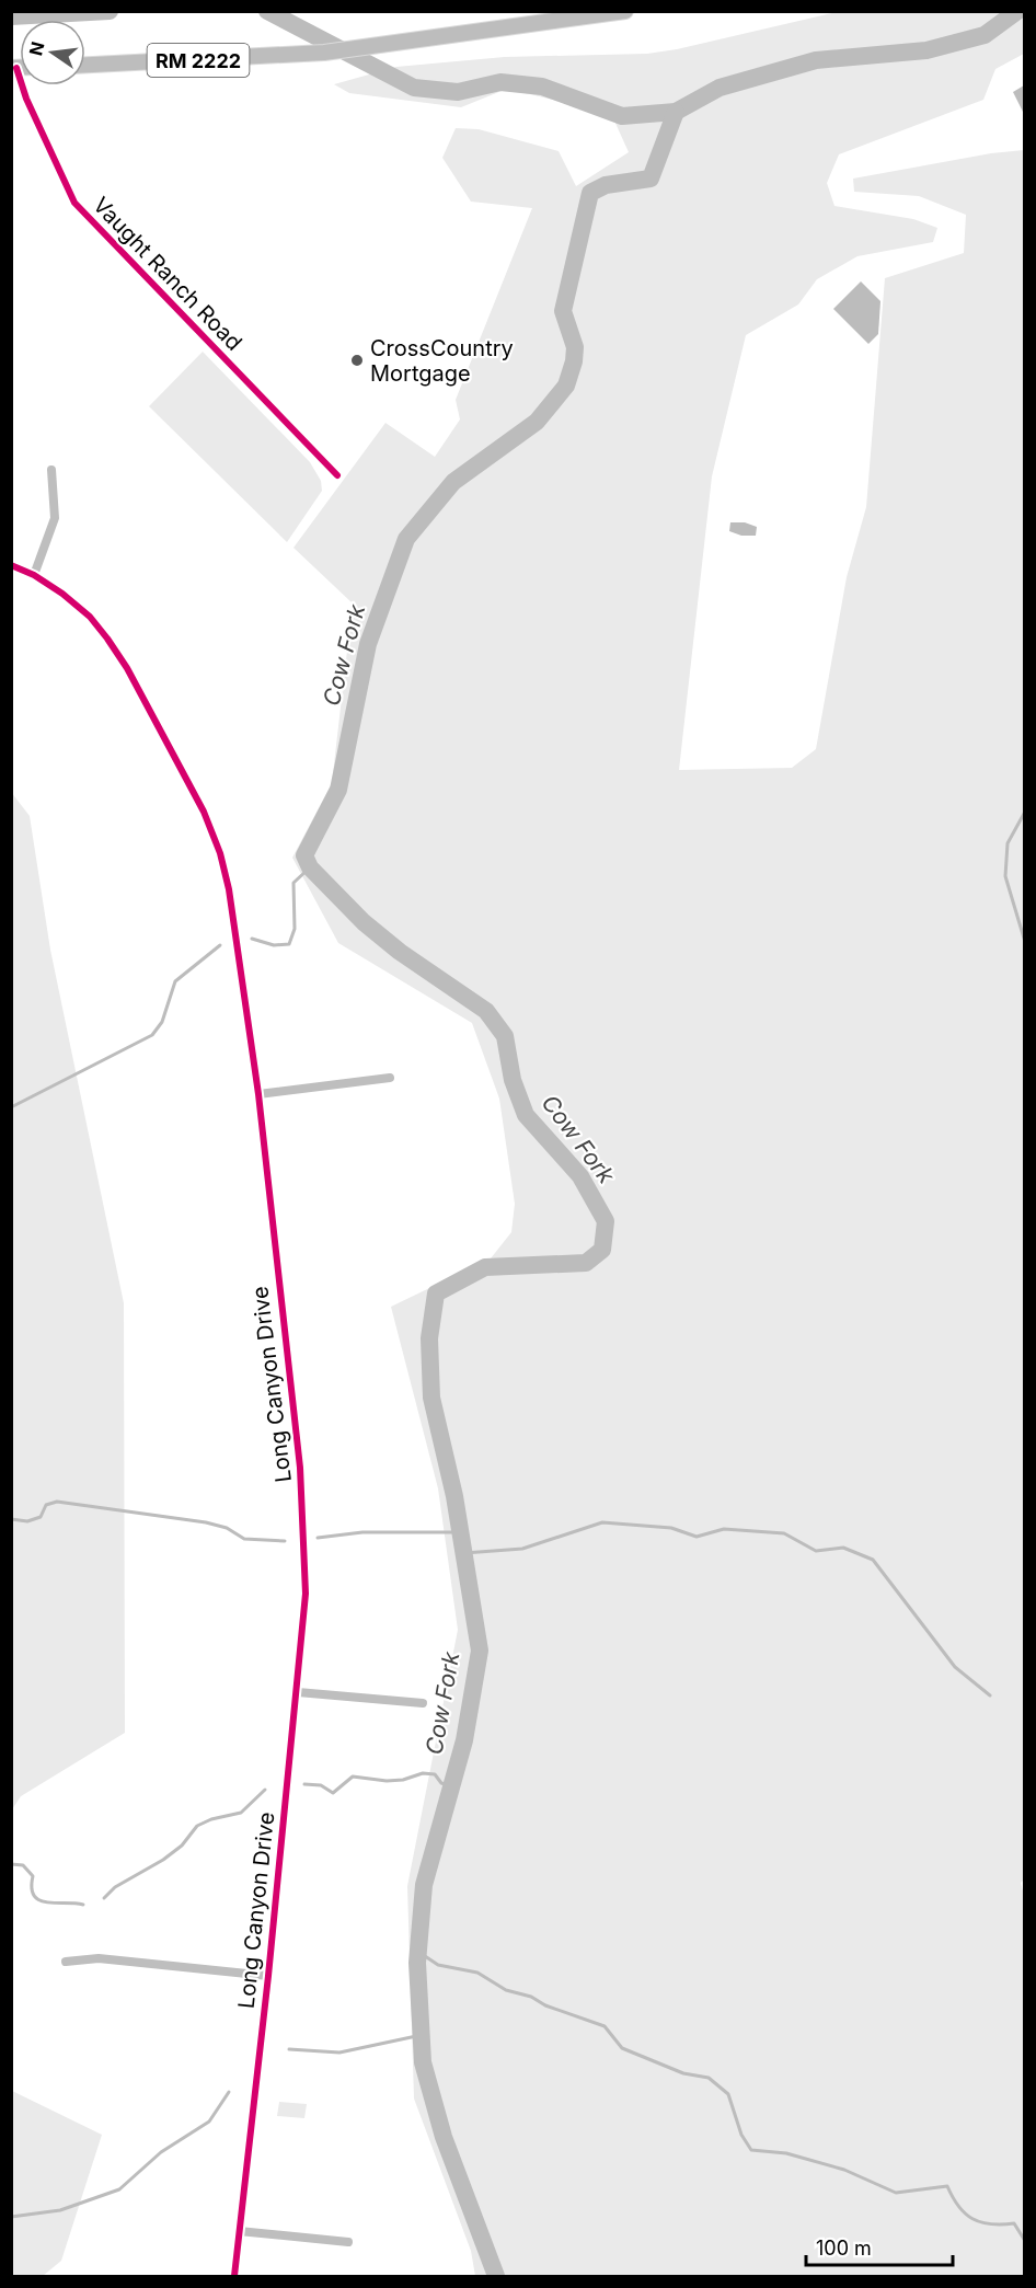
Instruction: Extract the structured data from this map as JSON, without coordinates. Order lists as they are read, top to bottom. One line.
{"streets":{"main road":["RM 2222"],"street":["Vaught Ranch Road","Long Canyon Drive"]},"water":["Cow Fork"],"places":["CrossCountry Mortgage"],"scale_bar":"100 m","north":"left"}
